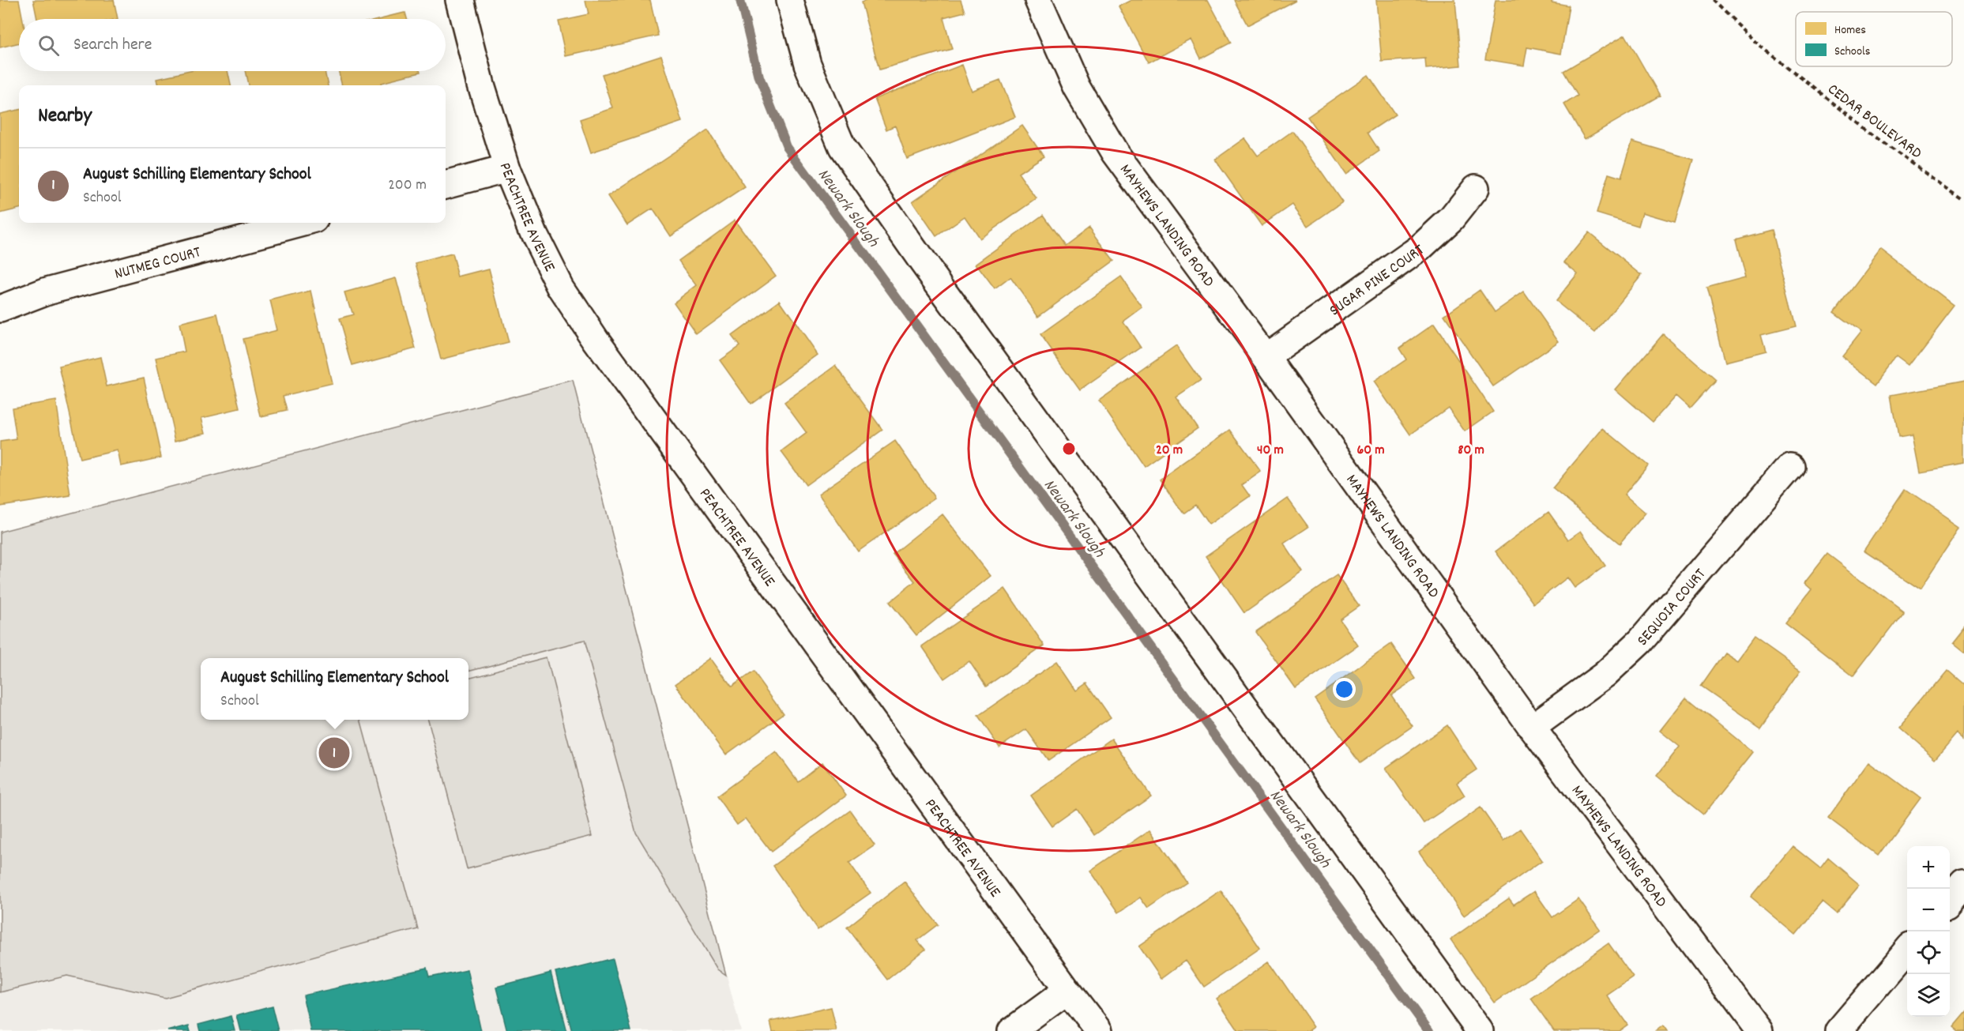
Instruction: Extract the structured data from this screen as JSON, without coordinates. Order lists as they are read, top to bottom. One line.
{"streets":{"street":["PEACHTREE AVENUE","MAYHEWS LANDING ROAD","NUTMEG COURT","SUGAR PINE COURT","SEQUOIA COURT"],"path":["CEDAR BOULEVARD"]},"crossings":[["MAYHEWS LANDING ROAD","SUGAR PINE COURT"],["MAYHEWS LANDING ROAD","SEQUOIA COURT"]],"water":["Newark Slough"],"legend":["Homes","Schools"],"page":{"search":"Search here","heading":"Nearby","list":[{"mark":"1","name":"August Schilling Elementary School","note":"School","value":"200 m"}],"popup":["August Schilling Elementary School","School"],"pins":"1","map_buttons":["+","−"]},"rings":["20 m","40 m","60 m","80 m"]}
